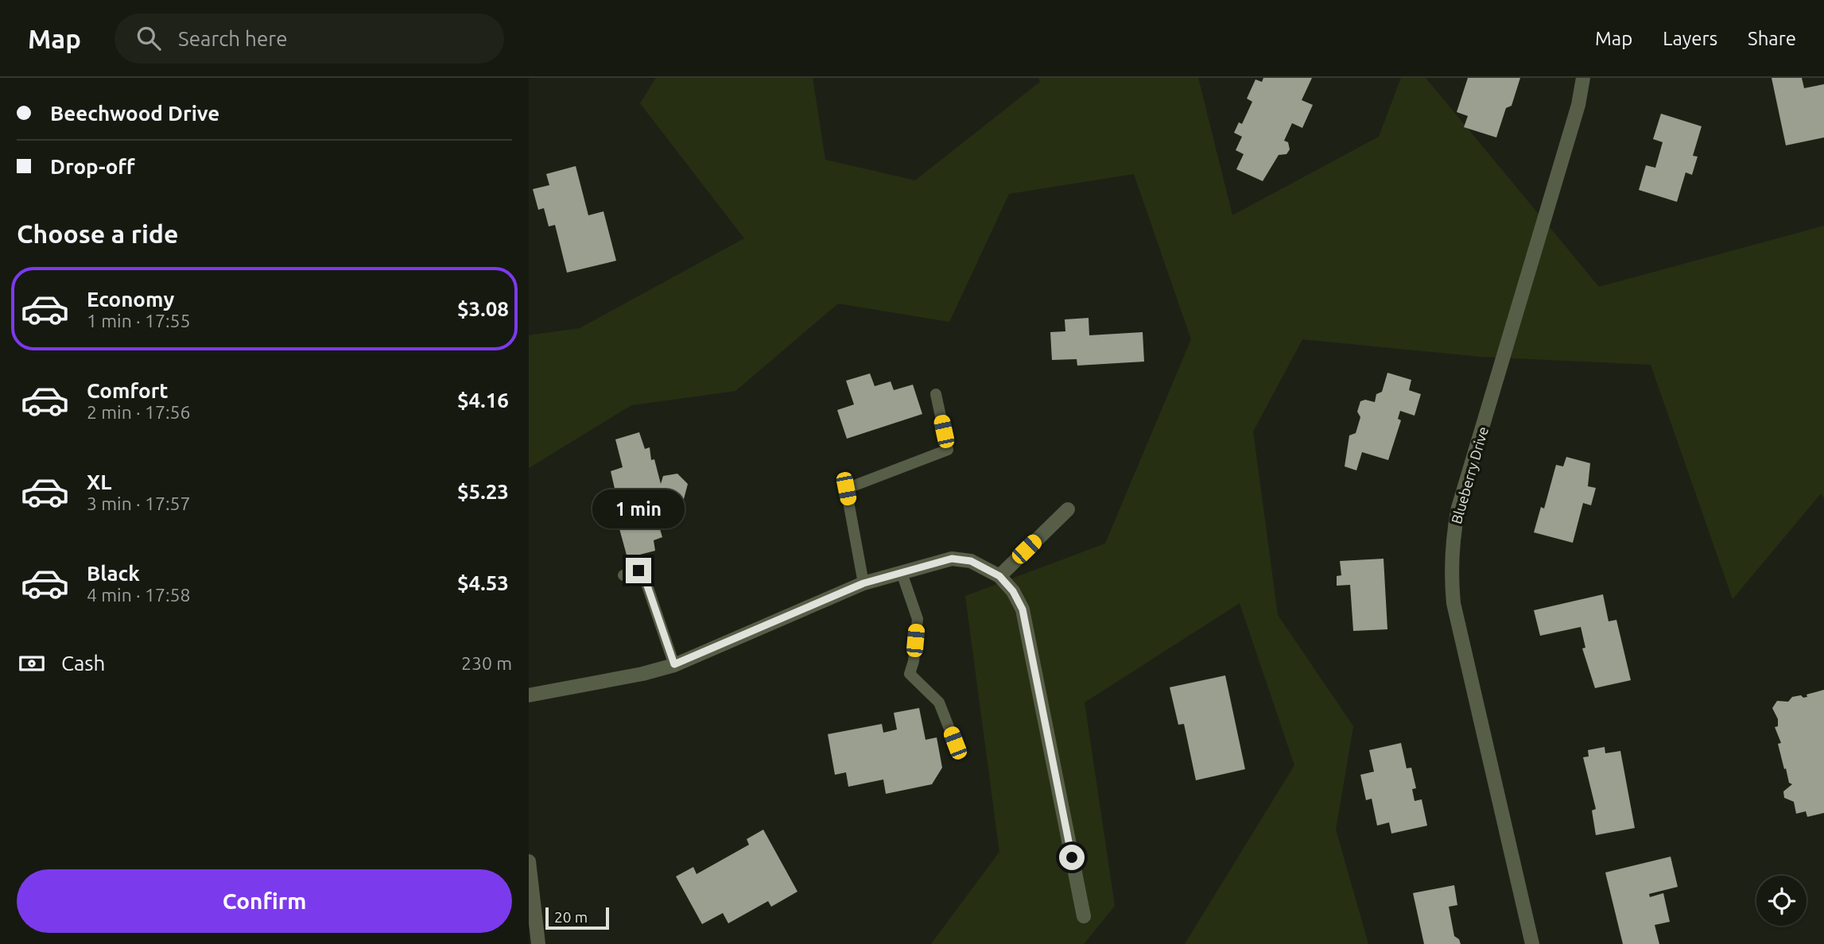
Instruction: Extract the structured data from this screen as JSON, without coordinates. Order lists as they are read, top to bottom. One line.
{"streets":{"street":["Blueberry Drive"]},"scale_bar":"20 m","page":{"header":"Map","search":"Search here","nav":["Map","Layers","Share"],"banner":["Beechwood Drive","Drop-off"],"heading":"Choose a ride","list":[{"name":"Economy","note":"1 min · 17:55","value":"$3.08"},{"name":"Comfort","note":"2 min · 17:56","value":"$4.16"},{"name":"XL","note":"3 min · 17:57","value":"$5.23"},{"name":"Black","note":"4 min · 17:58","value":"$4.53"}],"bubble":"1 min","pay":["Cash","230 m"],"buttons":"Confirm","scale":"20 m"}}
